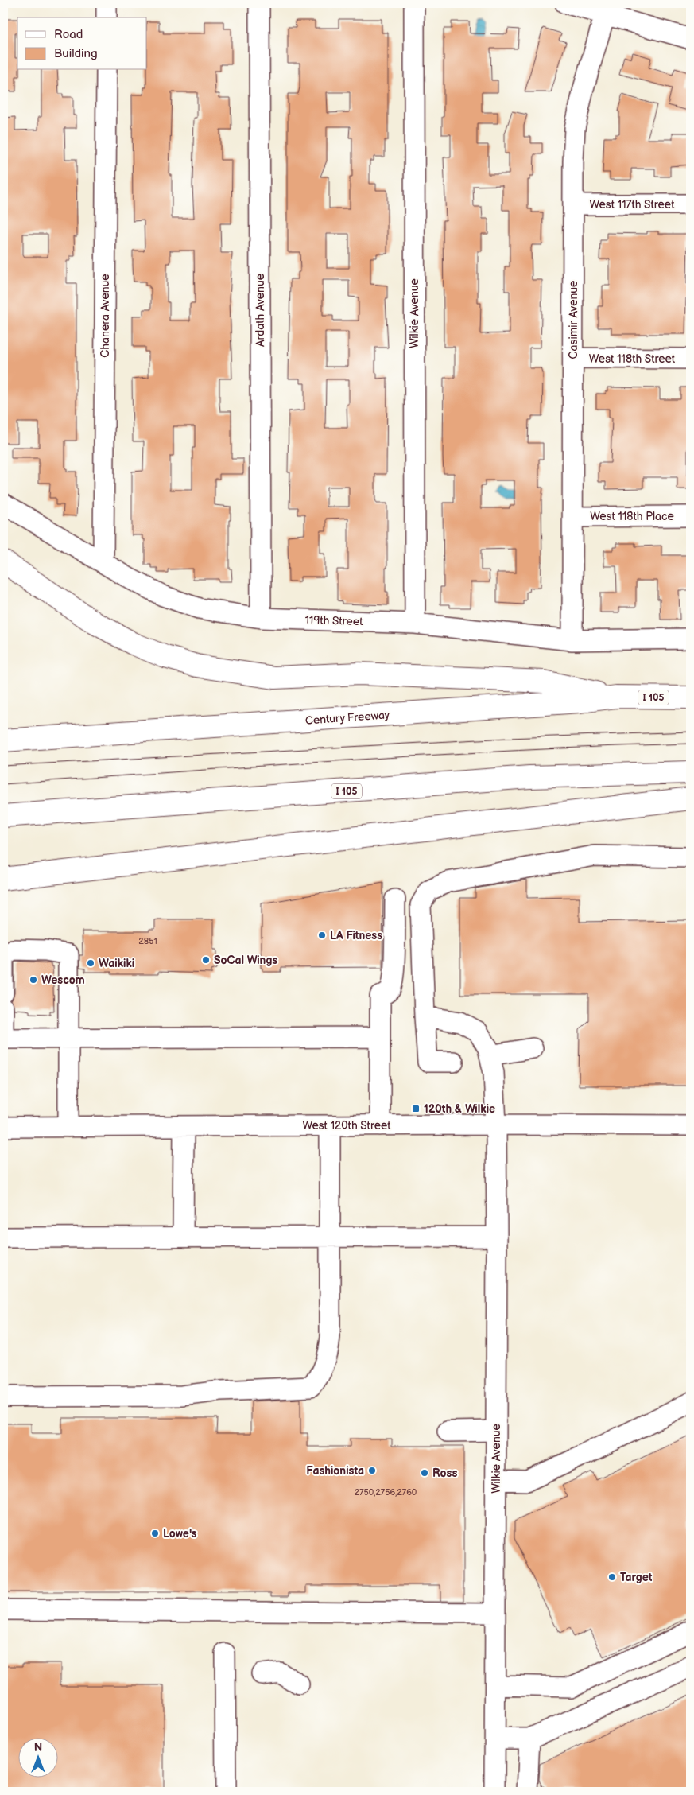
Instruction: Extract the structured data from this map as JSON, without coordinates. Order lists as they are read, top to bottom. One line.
{"streets":{"highway":["I 105","Century Freeway"],"street":["West 117th Street","Ardath Avenue","Wilkie Avenue","Chanera Avenue","Casimir Avenue","West 118th Street","West 118th Place","119th Street","West 120th Street"]},"crossings":[["West 117th Street","Casimir Avenue"],["Ardath Avenue","119th Street"],["Wilkie Avenue","119th Street"],["Wilkie Avenue","West 120th Street"],["Chanera Avenue","119th Street"],["Casimir Avenue","West 118th Street"],["Casimir Avenue","West 118th Place"],["Casimir Avenue","119th Street"]],"places":{"other":["LA Fitness","SoCal Wings","Waikiki","Wescom","Fashionista","Ross","Lowe's","Target"],"transit":["120th & Wilkie"]},"house_numbers":["2851","2750,2756,2760"],"legend":["Road","Building"],"north":"top"}
